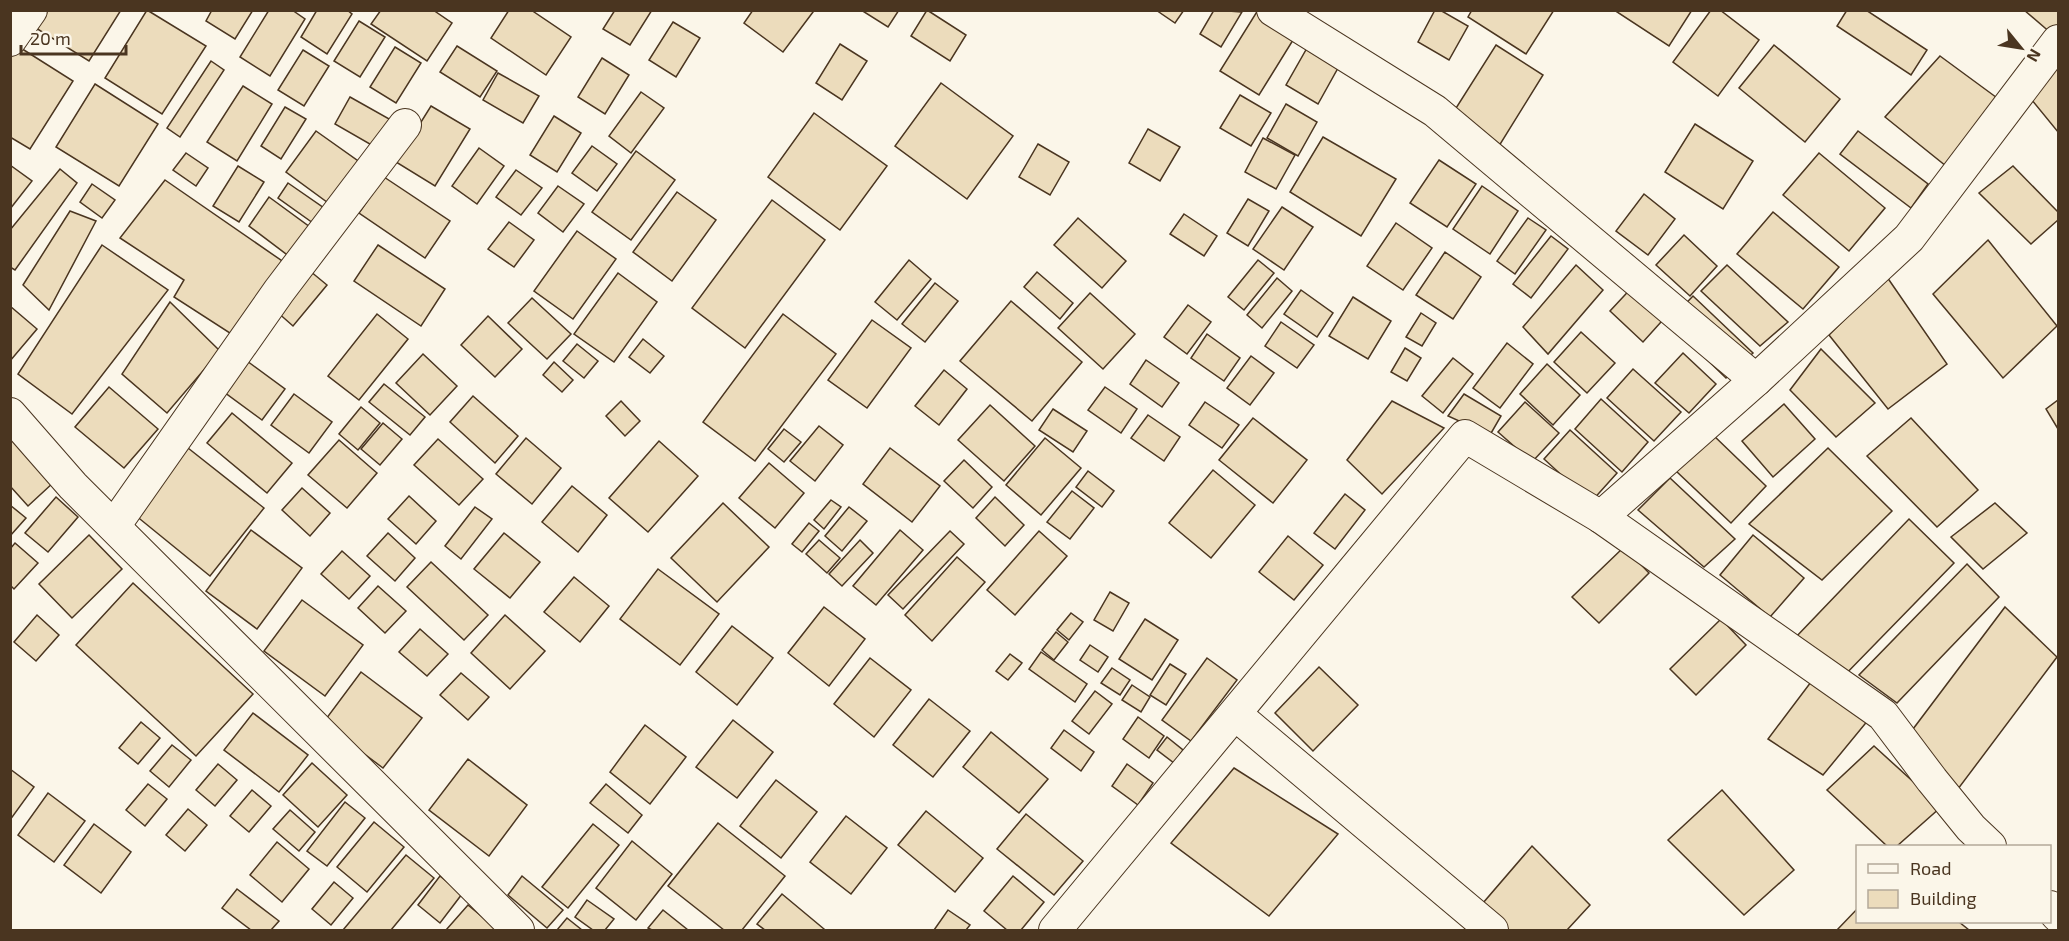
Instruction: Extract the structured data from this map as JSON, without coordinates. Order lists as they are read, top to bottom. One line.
{"legend":["Road","Building"],"scale_bar":"20 m","north":"bottom right"}
